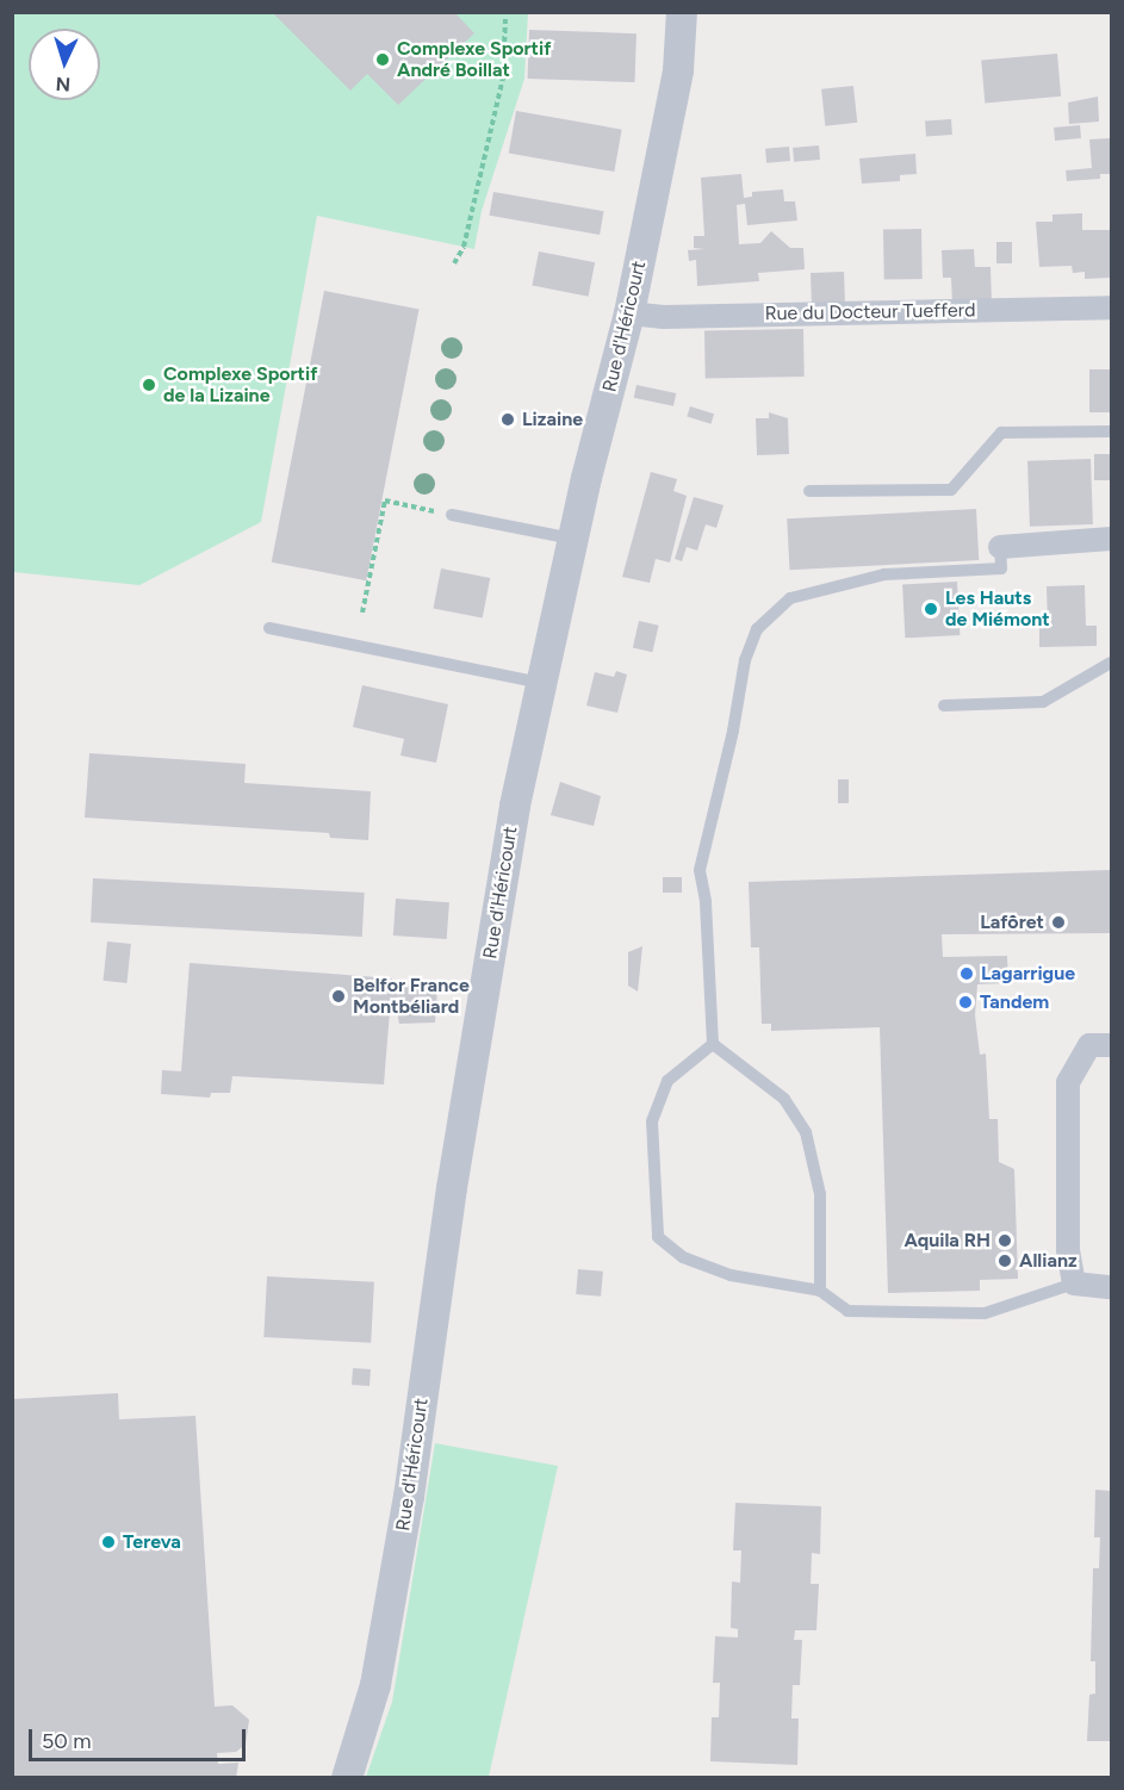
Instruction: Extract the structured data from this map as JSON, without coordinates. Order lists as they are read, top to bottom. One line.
{"streets":{"street":["Rue du Docteur Tuefferd","Rue d'Héricourt"]},"crossings":[["Rue du Docteur Tuefferd","Rue d'Héricourt"]],"places":["Complexe Sportif André Boillat","Complexe Sportif de la Lizaine","Lizaine","Les Hauts de Miémont","Lafôret","Lagarrigue","Belfor France Montbéliard","Tandem","Aquila RH","Allianz","Tereva"],"scale_bar":"50 m","north":"bottom"}
